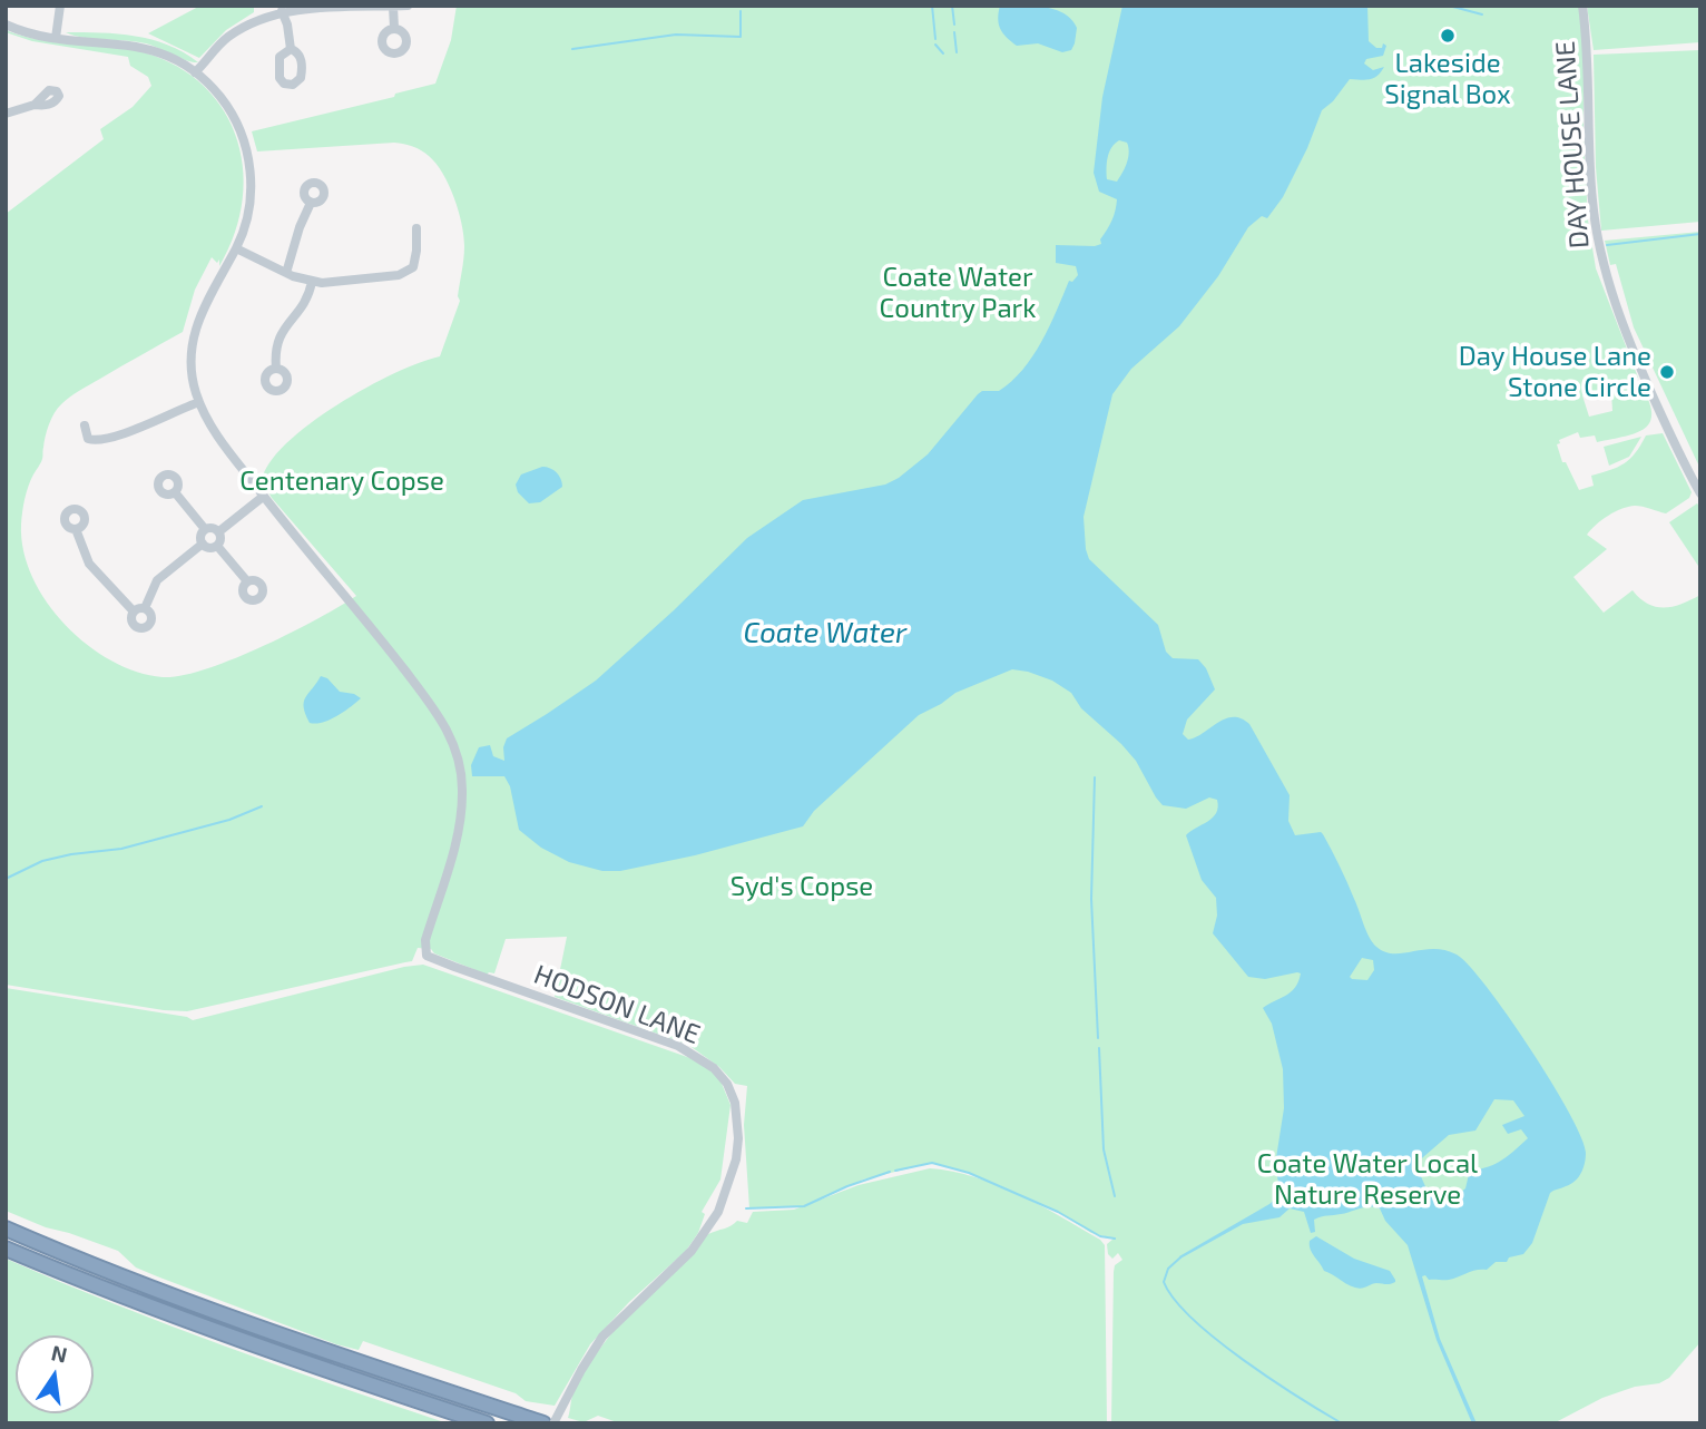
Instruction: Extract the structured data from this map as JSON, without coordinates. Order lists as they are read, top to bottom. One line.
{"streets":{"street":["DAY HOUSE LANE","HODSON LANE"]},"water":["Coate Water"],"parks":["Coate Water Country Park","Centenary Copse","Syd's Copse","Coate Water Local Nature Reserve"],"places":["Lakeside Signal Box","Day House Lane Stone Circle"],"north":"top"}
